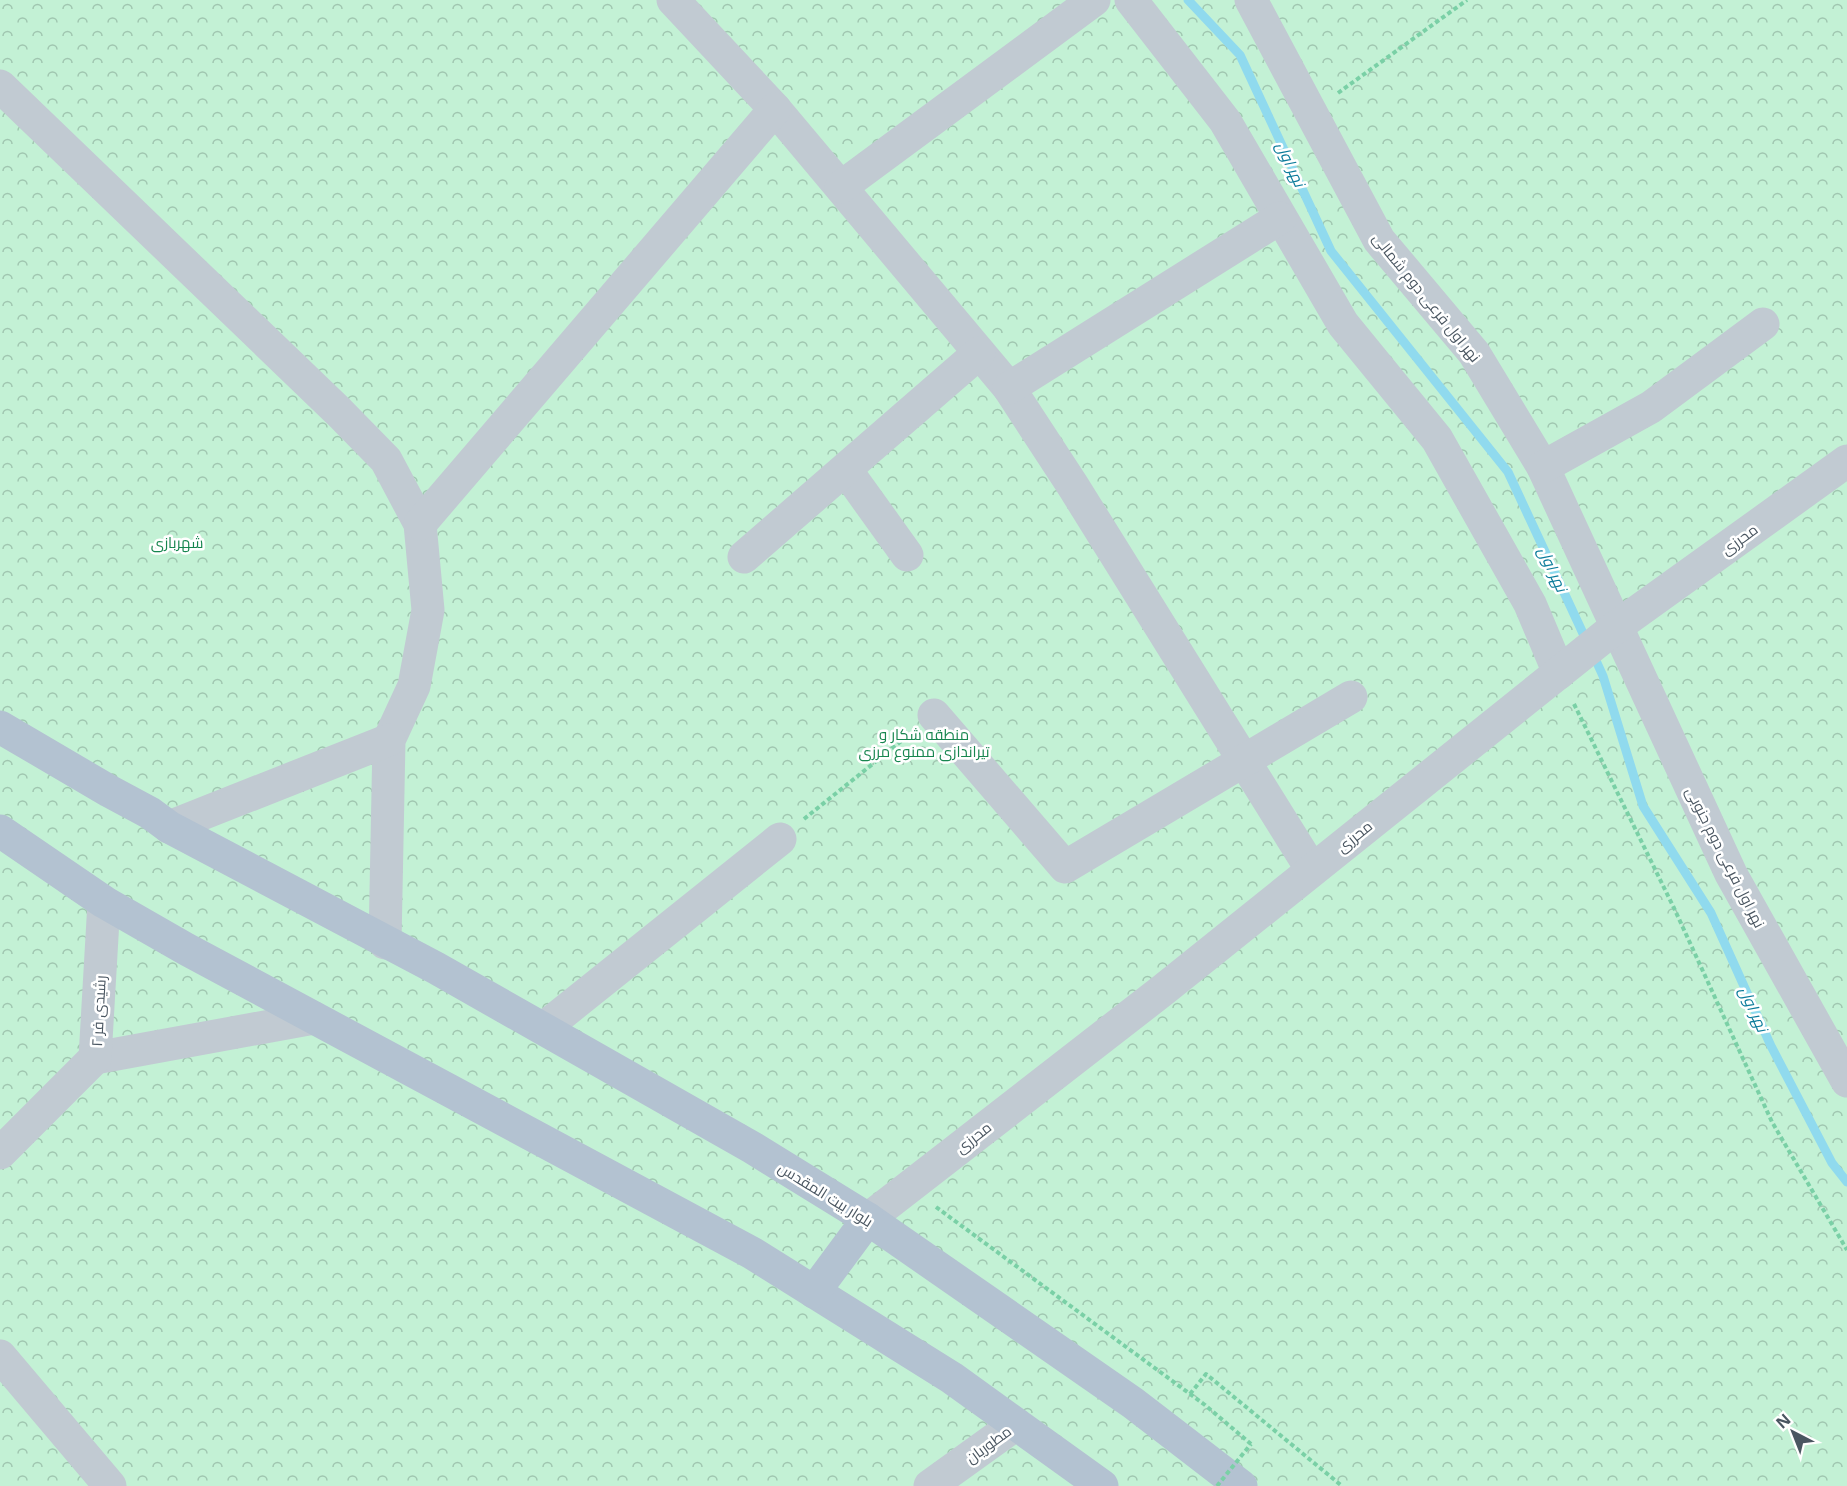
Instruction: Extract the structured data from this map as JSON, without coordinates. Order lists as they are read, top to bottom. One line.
{"streets":{"main road":["بلوار بیت المقدس"],"street":["نهر اول فرعی دوم شمالی","محرزی","نهر اول فرعی دوم جنوبی","رشیدی فر ۲","مطوریان"]},"crossings":[["نهر اول فرعی دوم شمالی","محرزی"],["نهر اول فرعی دوم شمالی","نهر اول فرعی دوم جنوبی"],["محرزی","نهر اول فرعی دوم جنوبی"],["محرزی","بلوار بیت المقدس"]],"water":["نهر اول"],"parks":["شهربازی","منطقه شکار و تیراندازی ممنوع مرزی"],"north":"top left"}
